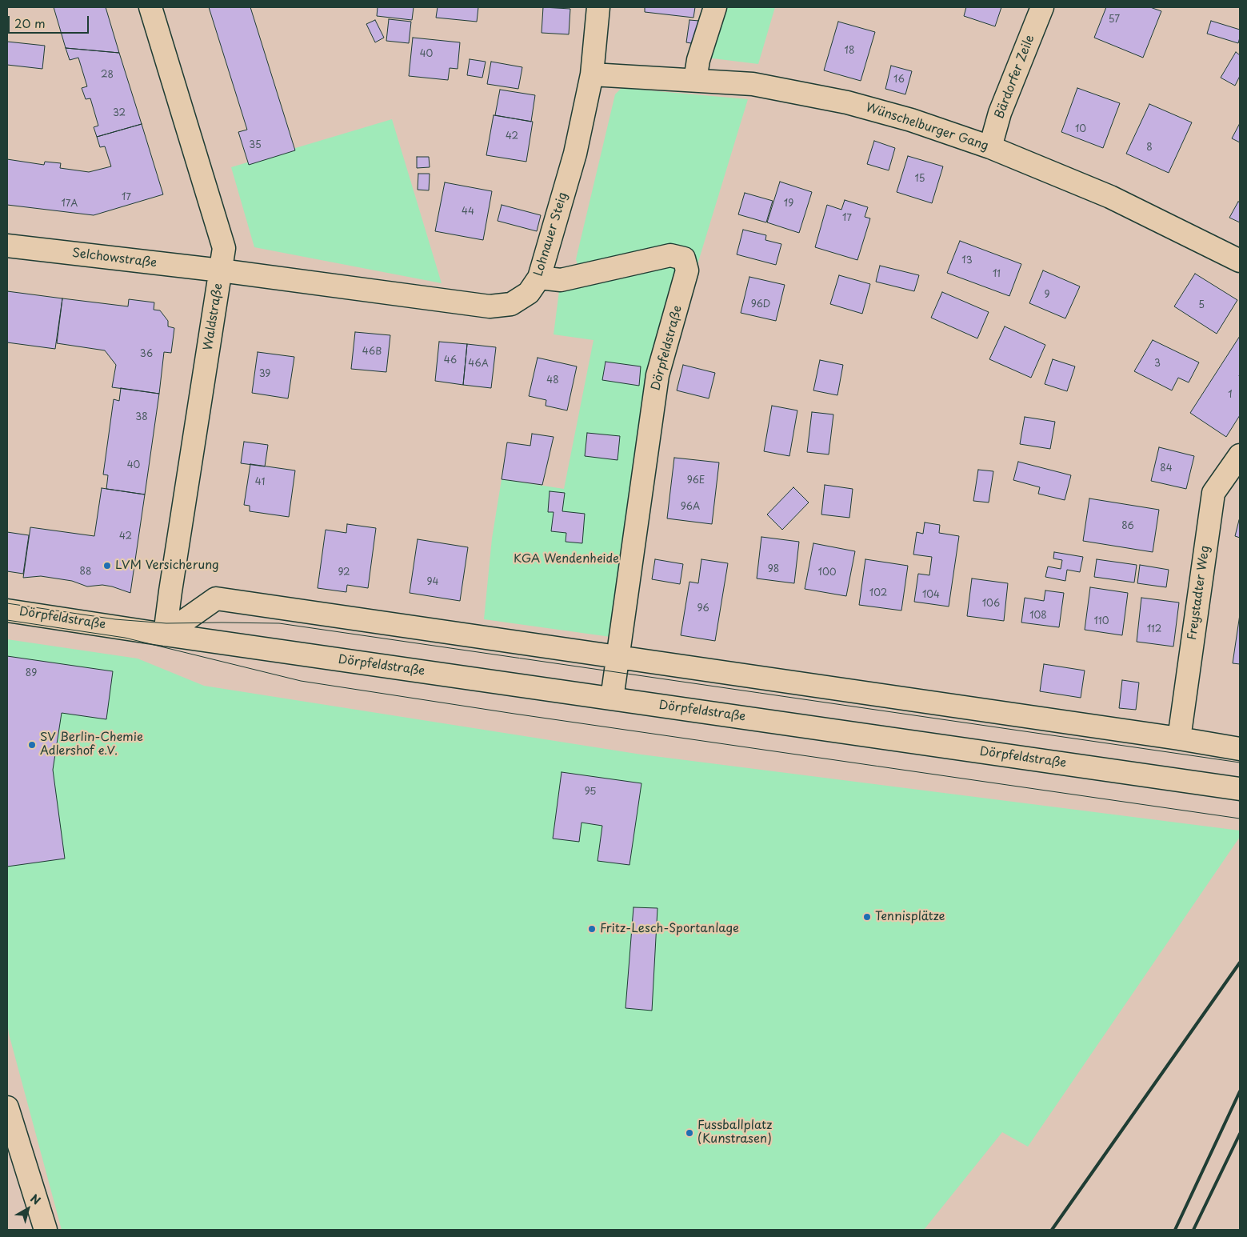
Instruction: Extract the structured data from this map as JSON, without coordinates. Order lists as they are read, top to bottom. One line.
{"streets":{"street":["Bärdorfer Zeile","Wünschelburger Gang","Lohnauer Steig","Selchowstraße","Waldstraße","Dörpfeldstraße","Freystadter Weg"]},"crossings":[["Bärdorfer Zeile","Wünschelburger Gang"],["Wünschelburger Gang","Lohnauer Steig"],["Lohnauer Steig","Selchowstraße"],["Lohnauer Steig","Waldstraße"],["Lohnauer Steig","Dörpfeldstraße"],["Selchowstraße","Waldstraße"],["Waldstraße","Dörpfeldstraße"]],"parks":["KGA Wendenheide"],"places":["LVM Versicherung","SV Berlin-Chemie Adlershof e.V.","Tennisplätze","Fritz-Lesch-Sportanlage","Fussballplatz (Kunstrasen)"],"house_numbers":["57","18","40","28","16","32","10","42","35","8","15","17","17A","19","44","17","13","11","9","96D","5","46B","36","46","46A","3","39","48","1","38","40","84","96E","41","96A","86","42","98","88","92","100","94","102","104","106","96","108","110","112","89","95"],"scale_bar":"20 m","north":"top right"}
